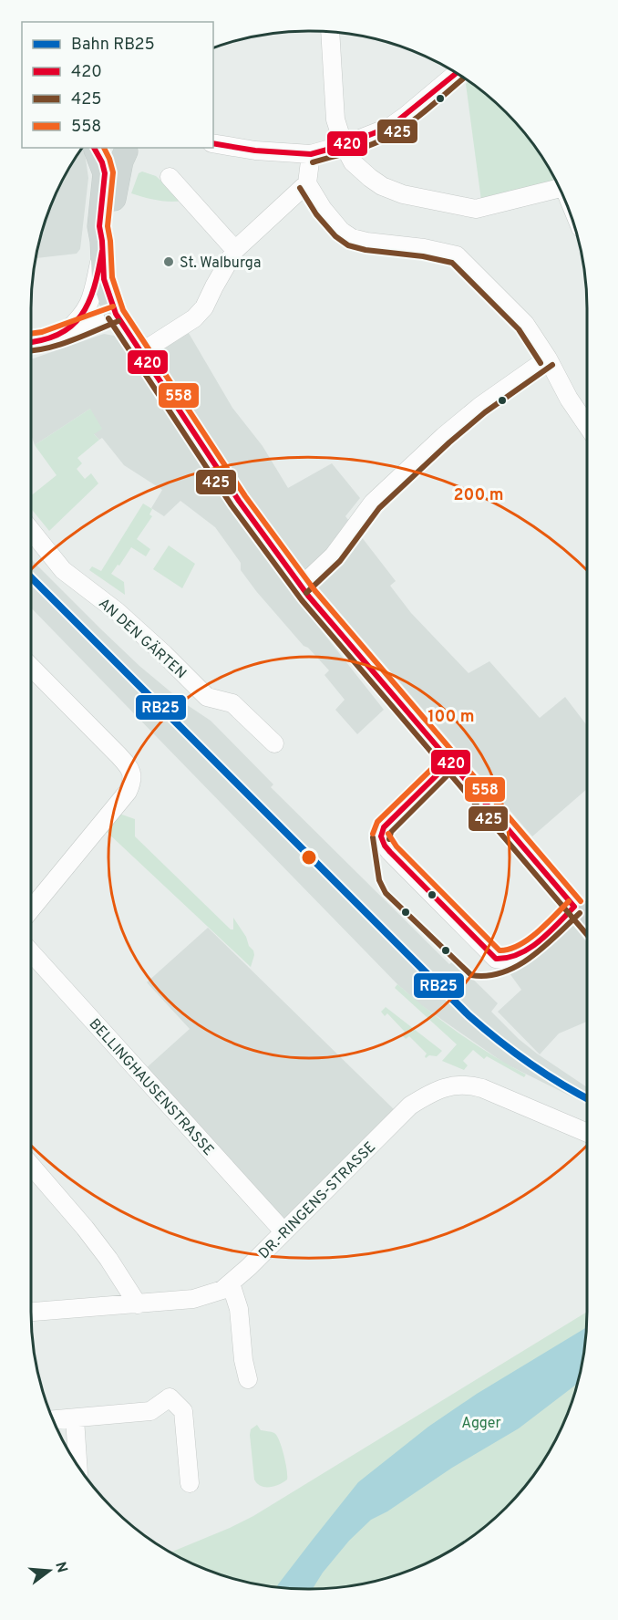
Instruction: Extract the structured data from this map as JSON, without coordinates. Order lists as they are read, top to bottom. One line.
{"streets":{"street":["AN DEN GÄRTEN","BELLINGHAUSENSTRASSE","DR.-RINGENS-STRASSE"]},"crossings":[["BELLINGHAUSENSTRASSE","DR.-RINGENS-STRASSE"]],"parks":["Agger"],"places":["St. Walburga"],"lines":["transit line 420","transit line 425","transit line 558","rail line RB25"],"legend":["Bahn RB25","420","425","558"],"north":"right","rings":["200 m","100 m"]}
